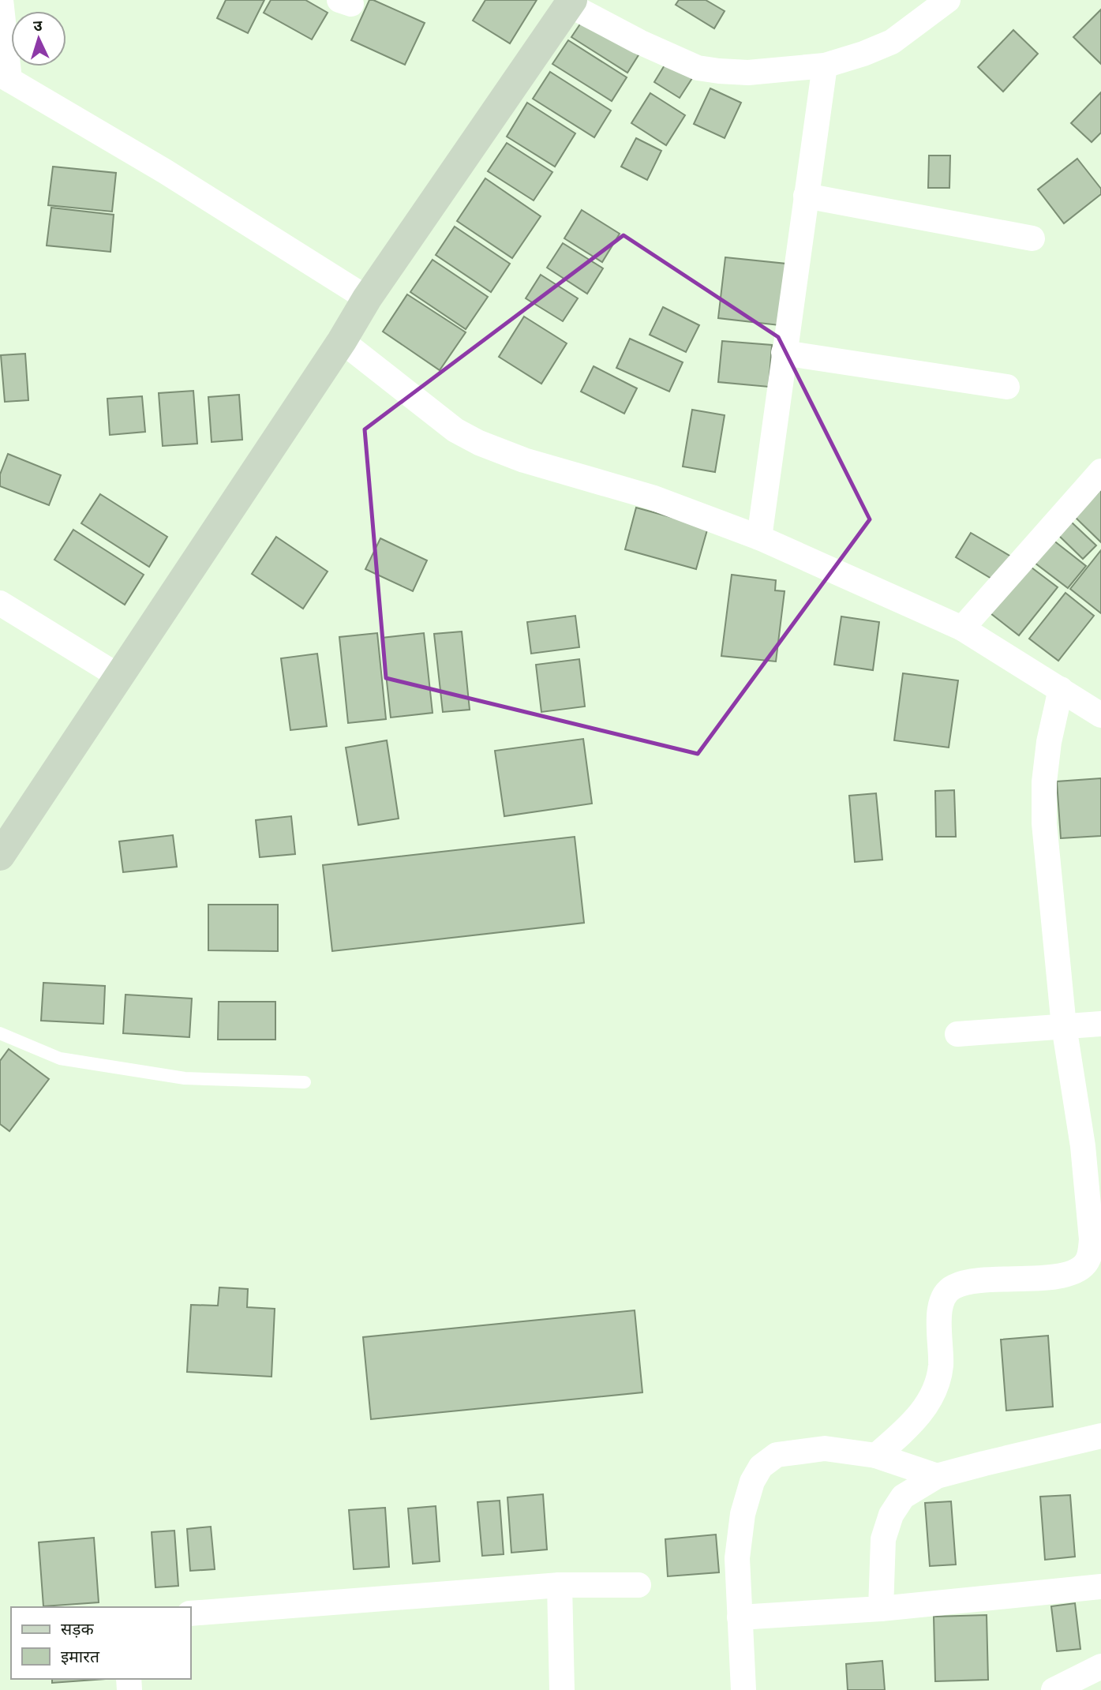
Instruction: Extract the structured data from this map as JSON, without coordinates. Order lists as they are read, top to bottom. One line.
{"legend":["सड़क","इमारत"],"north":"top"}
